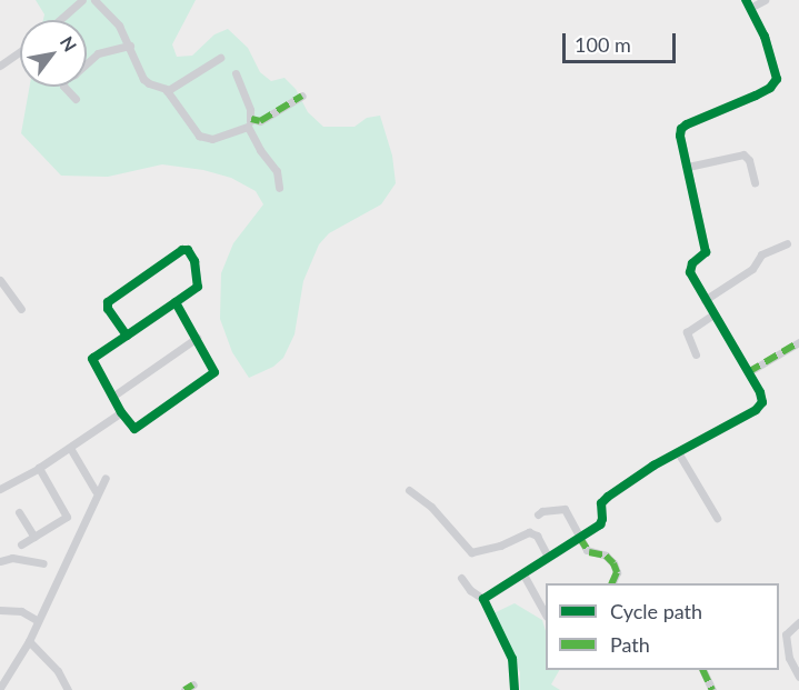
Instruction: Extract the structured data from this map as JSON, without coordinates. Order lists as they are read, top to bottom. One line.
{"legend":["Cycle path","Path"],"scale_bar":"100 m","north":"top right"}
